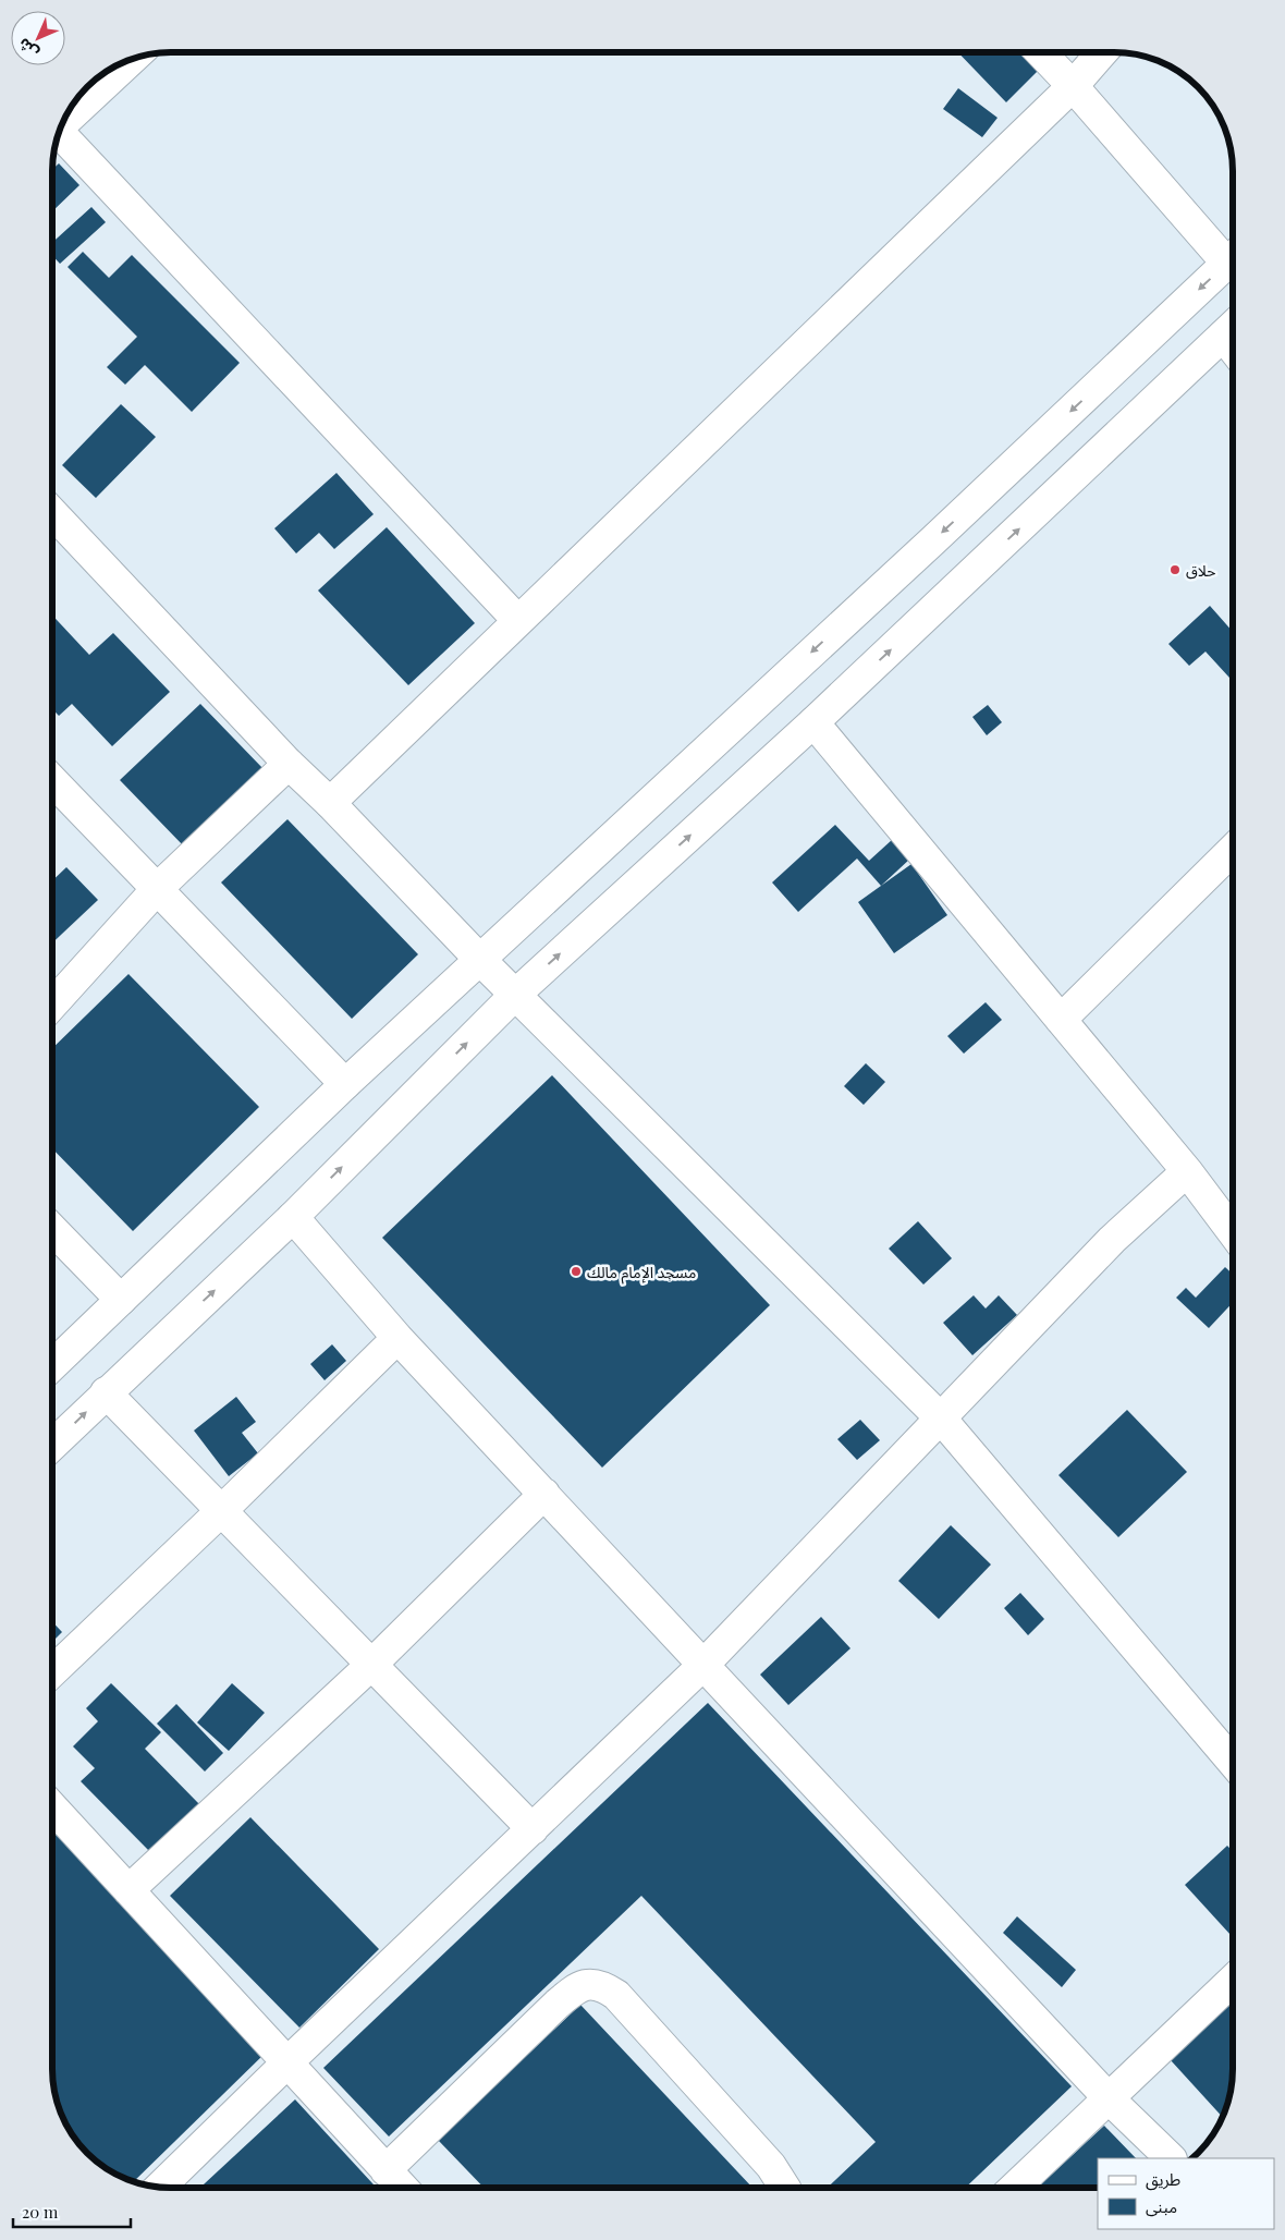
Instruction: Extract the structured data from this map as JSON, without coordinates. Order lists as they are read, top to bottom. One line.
{"places":["حلاق","مسجد الإمام مالك"],"legend":["طريق","مبنى"],"scale_bar":"20 m","north":"bottom left"}
